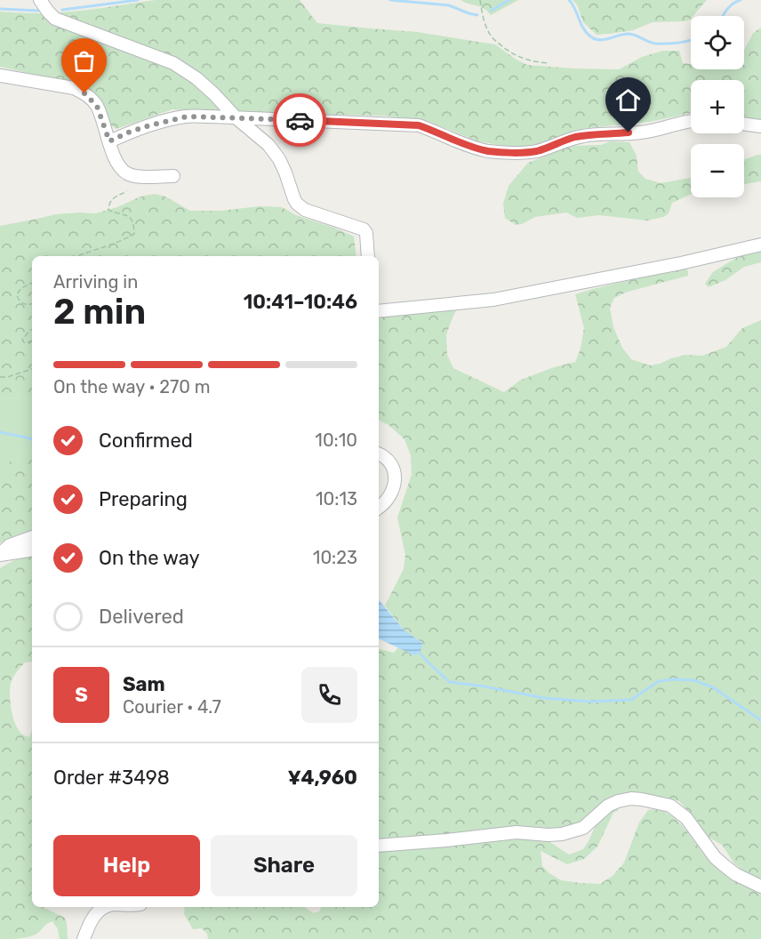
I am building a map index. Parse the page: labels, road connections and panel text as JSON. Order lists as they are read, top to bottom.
{
  "page": {
    "map_buttons": ["+", "−"],
    "heading": ["2 min", "Arriving in", "10:41–10:46"],
    "panel": [
      "Sam",
      "Courier · 4.7",
      "Order #3498",
      "¥4,960"
    ],
    "bar": "On the way · 270 m",
    "list": [
      ["Confirmed", "10:10"],
      ["Preparing", "10:13"],
      ["On the way", "10:23"],
      "Delivered"
    ],
    "round": "S",
    "buttons": ["Help", "Share"]
  }
}
